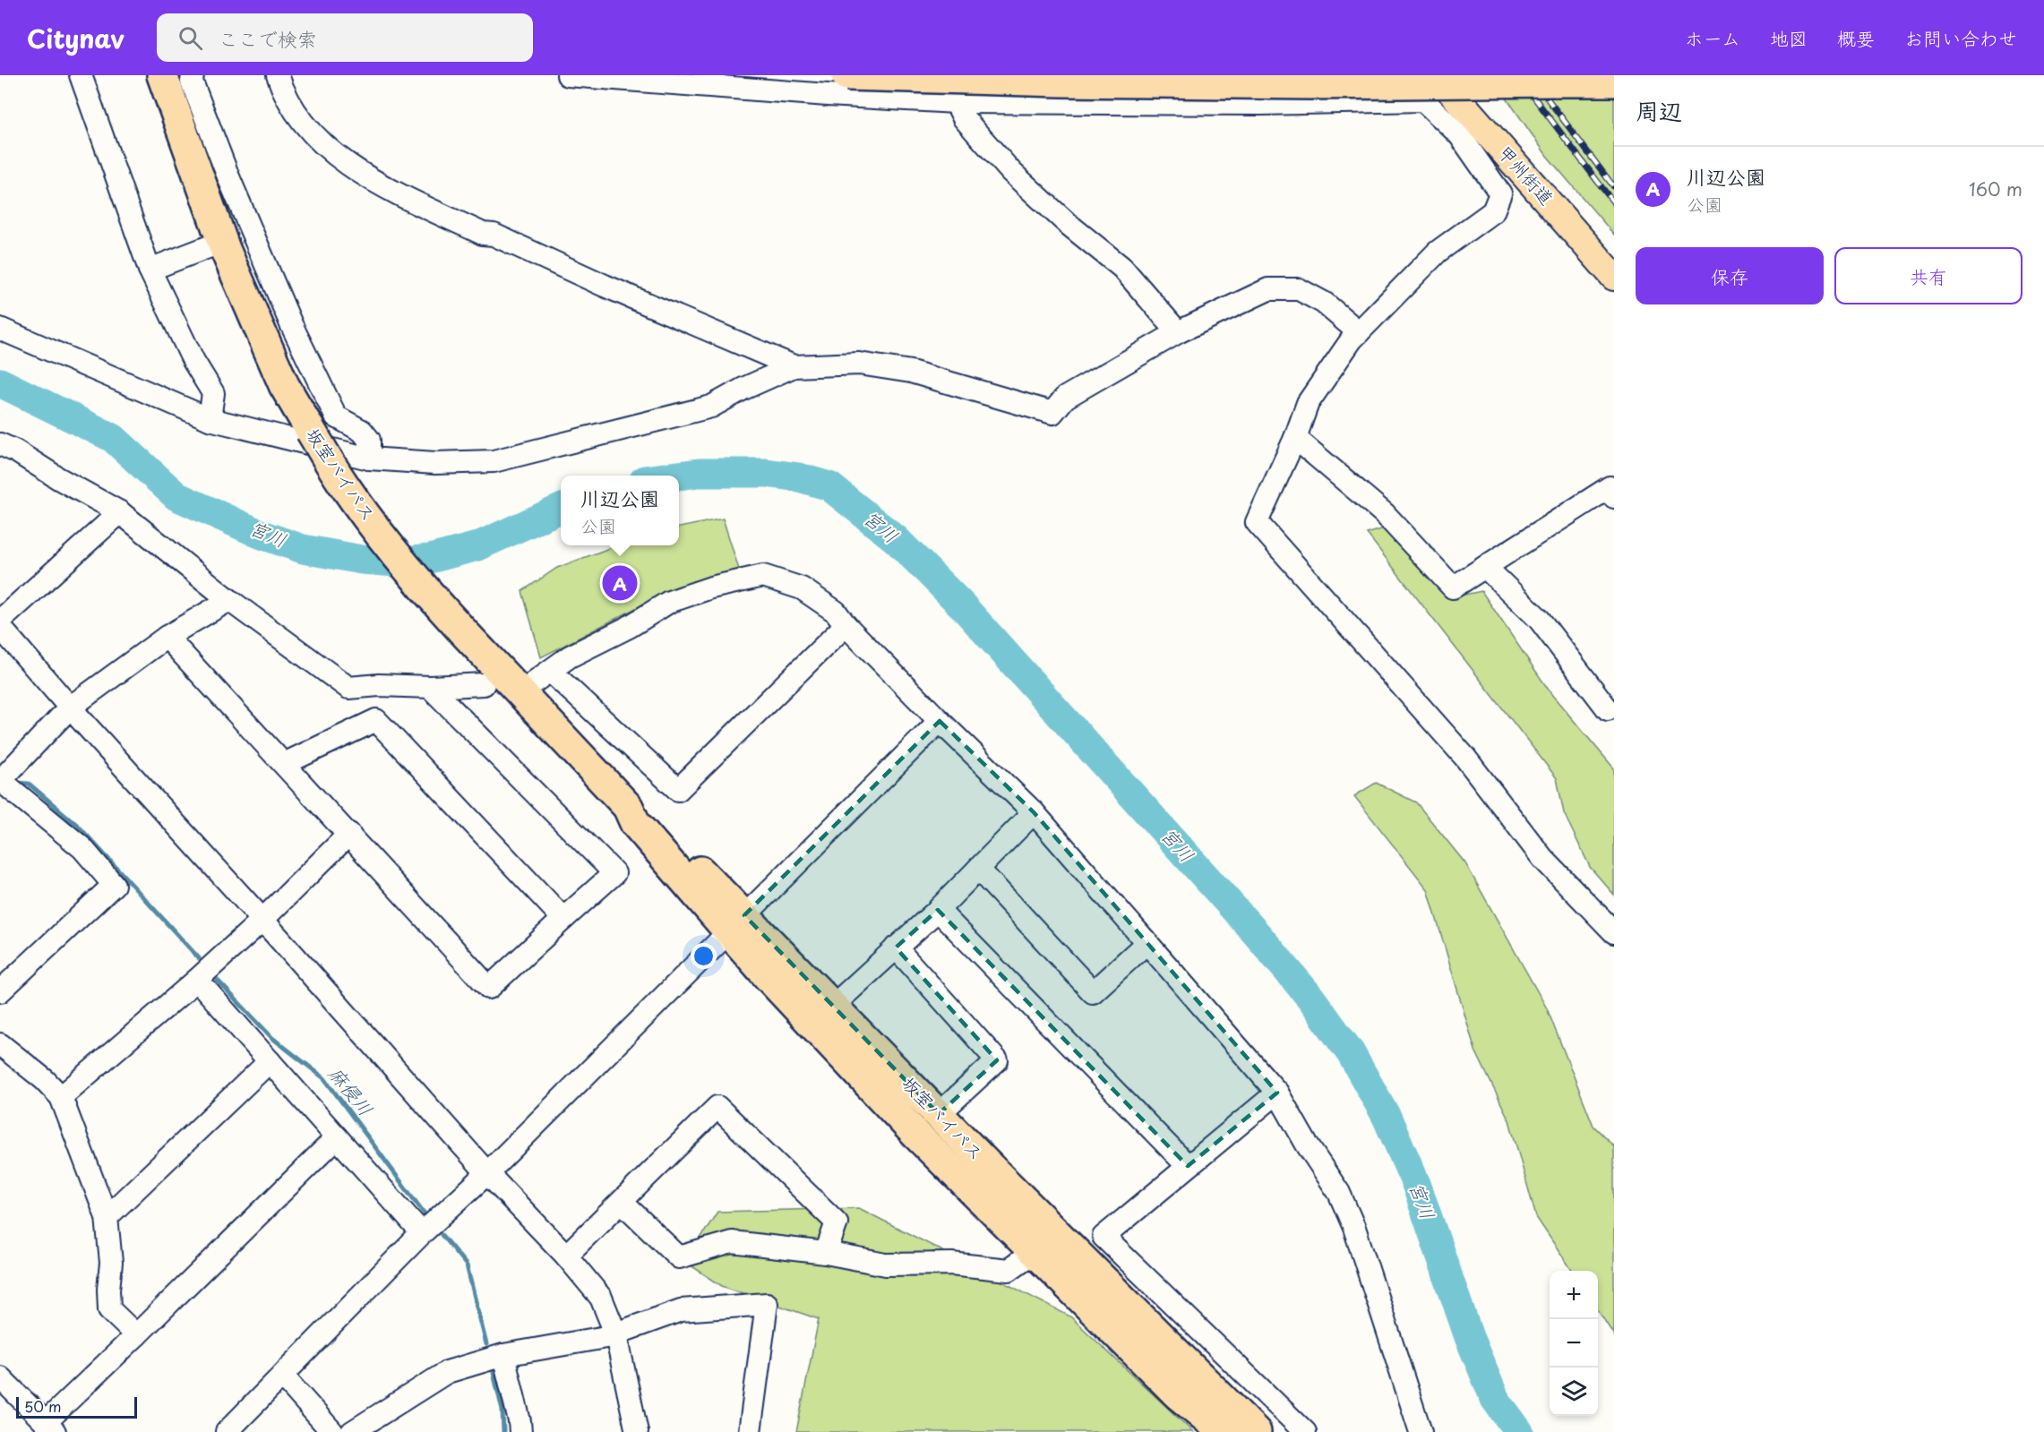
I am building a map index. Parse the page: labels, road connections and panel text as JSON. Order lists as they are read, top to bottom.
{
  "streets": {
    "highway": ["坂室バイパス"],
    "main road": ["甲州街道"]
  },
  "water": ["宮川", "麻侵川"],
  "scale_bar": "50 m",
  "page": {
    "header": "Citynav",
    "search": "ここで検索",
    "nav": [
      "ホーム",
      "地図",
      "概要",
      "お問い合わせ"
    ],
    "heading": "周辺",
    "list": [
      {
        "mark": "A",
        "name": "川辺公園",
        "note": "公園",
        "value": "160 m"
      }
    ],
    "buttons": ["保存", "共有"],
    "popup": ["川辺公園", "公園"],
    "pins": "A",
    "map_buttons": ["+", "−"],
    "scale": "50 m"
  }
}
